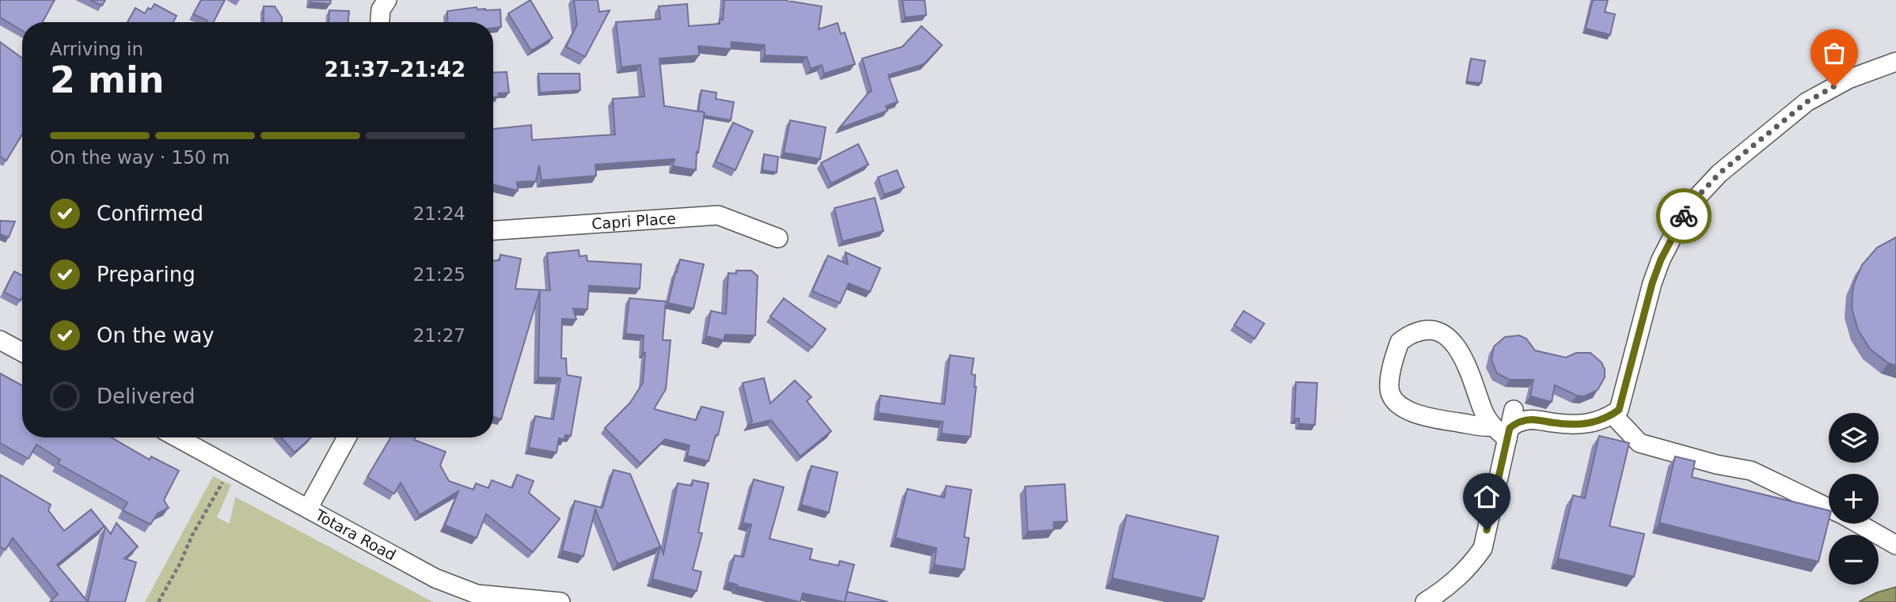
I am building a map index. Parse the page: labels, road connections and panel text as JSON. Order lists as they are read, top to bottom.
{
  "streets": {
    "street": ["Capri Place", "Totara Road"]
  },
  "page": {
    "heading": ["2 min", "Arriving in", "21:37–21:42"],
    "bar": "On the way · 150 m",
    "list": [
      ["Confirmed", "21:24"],
      ["Preparing", "21:25"],
      ["On the way", "21:27"],
      "Delivered"
    ],
    "map_buttons": ["+", "−"]
  }
}
